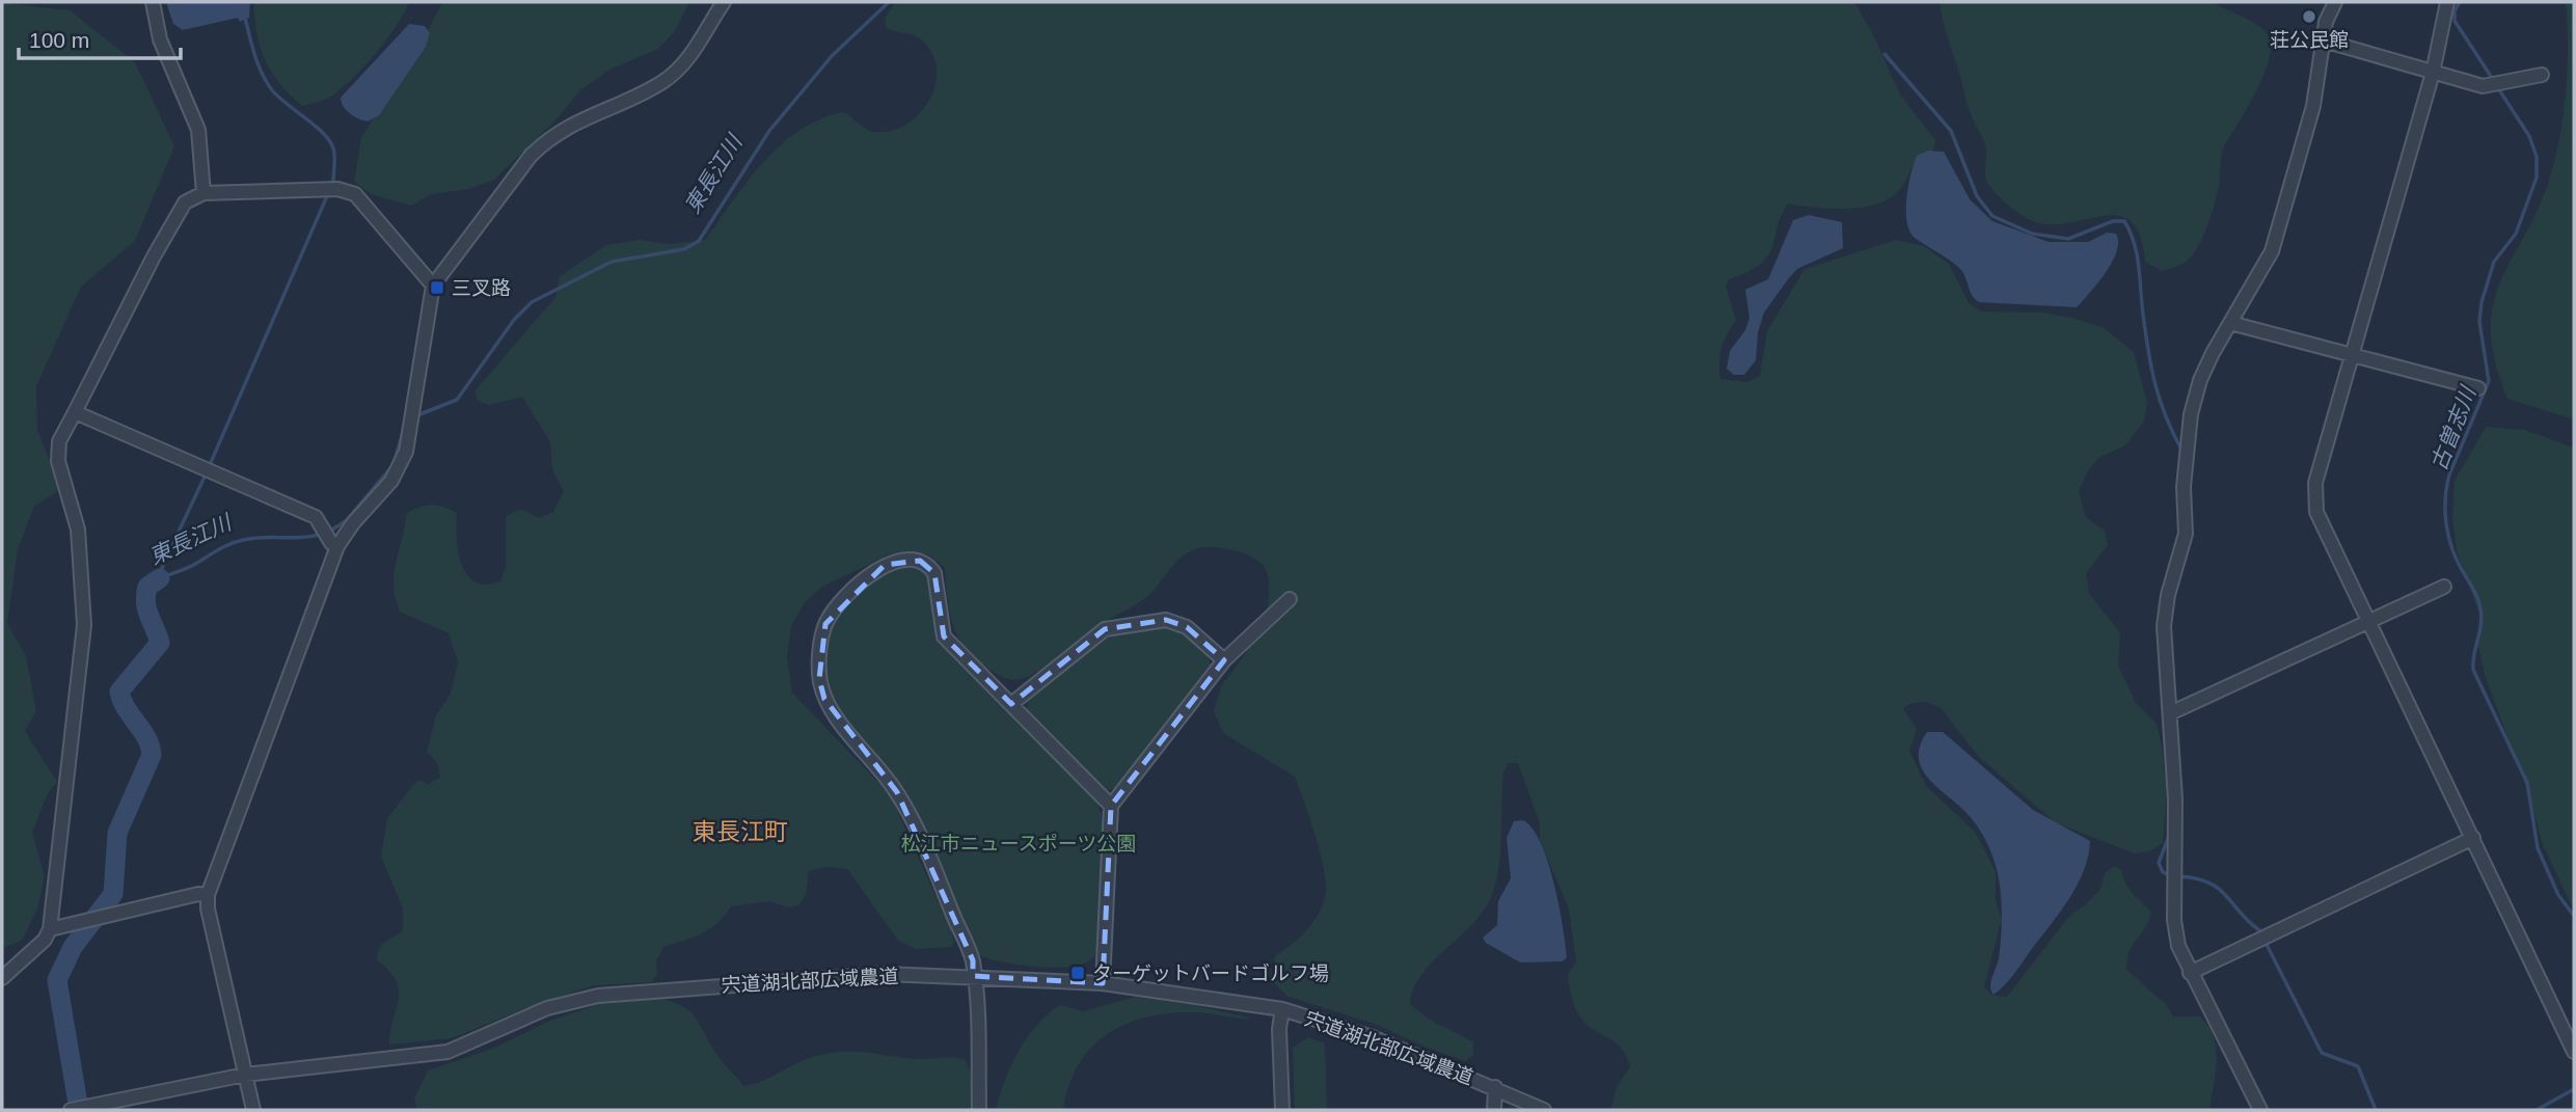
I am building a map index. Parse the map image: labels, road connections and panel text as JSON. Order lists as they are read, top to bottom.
{
  "streets": {
    "street": ["宍道湖北部広域農道"]
  },
  "districts": ["東長江町"],
  "water": ["東長江川", "古曽志川"],
  "parks": ["松江市ニュースポーツ公園"],
  "places": {
    "other": ["荘公民館"],
    "transit": ["三叉路", "ターゲットバードゴルフ場"]
  },
  "scale_bar": "100 m"
}
